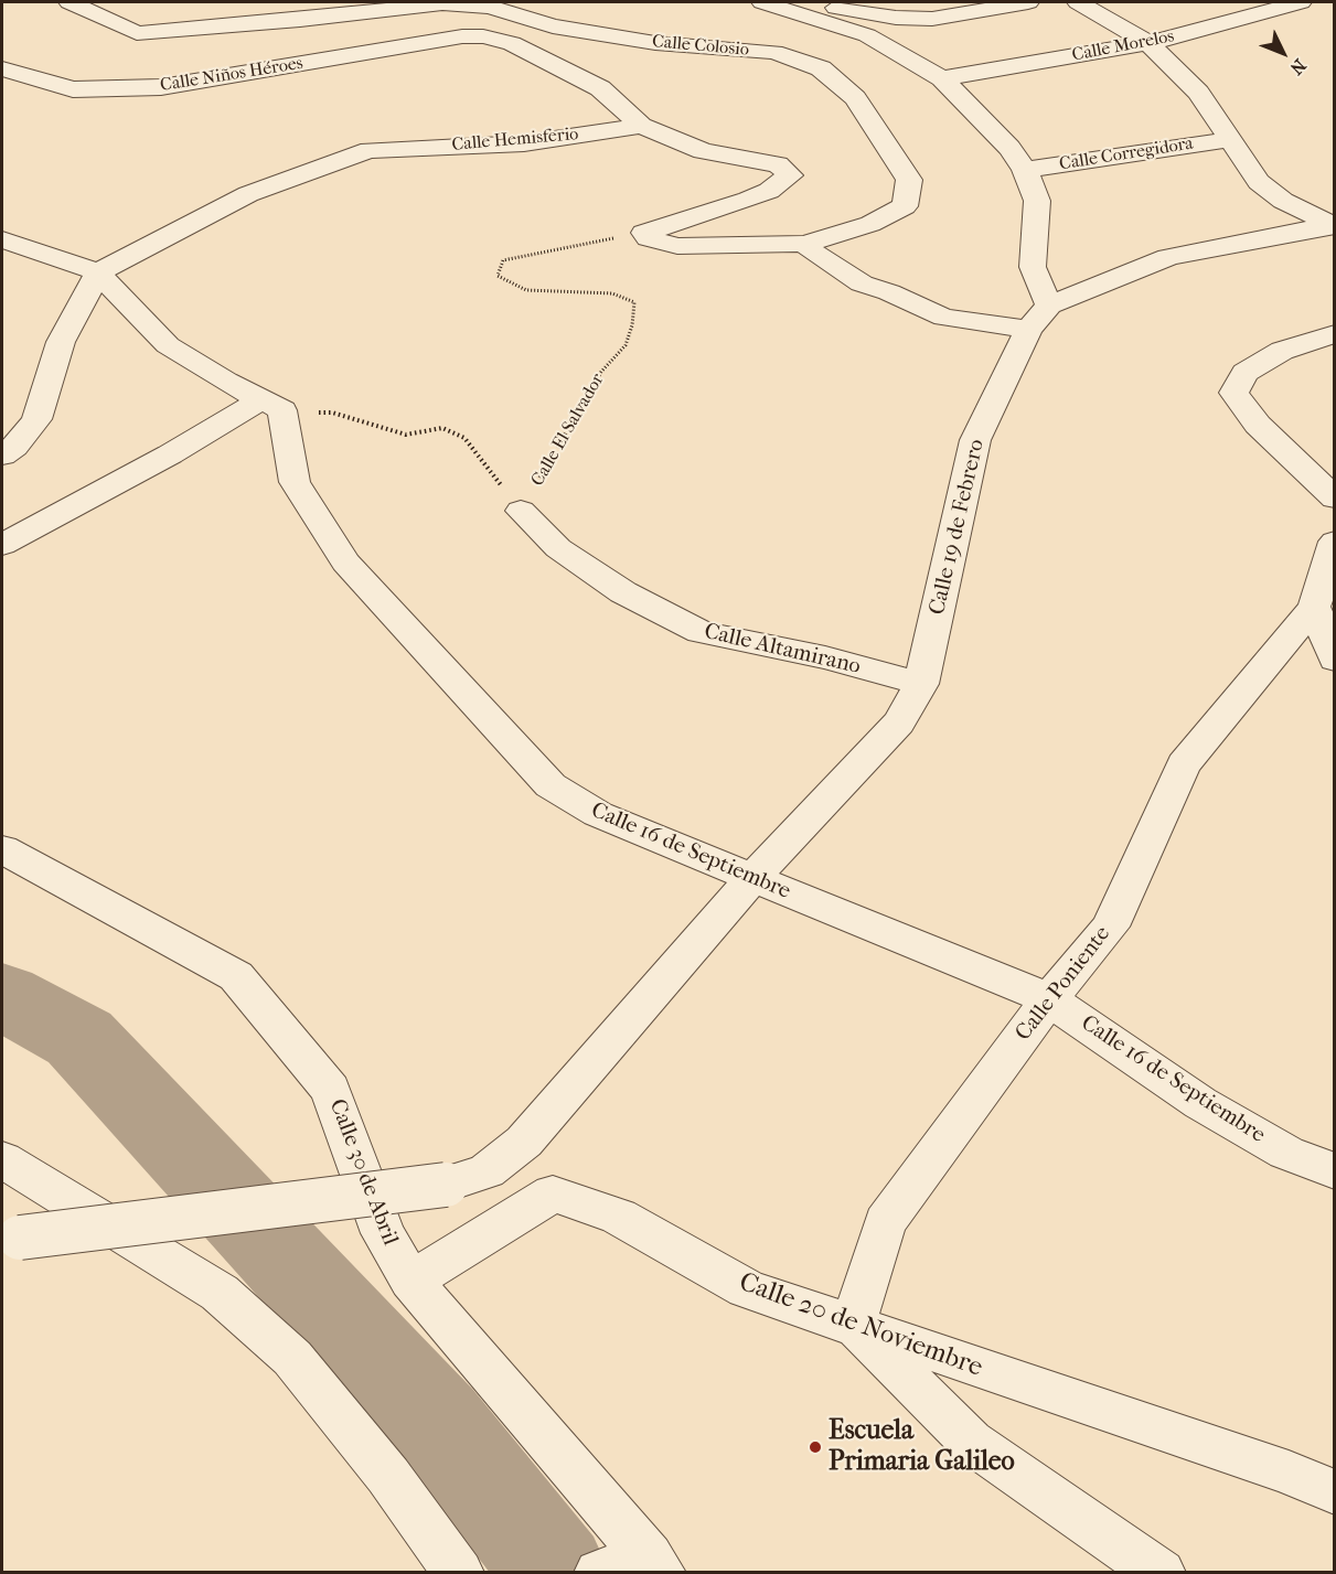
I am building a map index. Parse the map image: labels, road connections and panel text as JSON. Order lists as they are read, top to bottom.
{
  "streets": {
    "street": [
      "Calle Colosio",
      "Calle Morelos",
      "Calle Niños Héroes",
      "Calle Hemisferio",
      "Calle Corregidora",
      "Calle 19 de Febrero",
      "Calle Altamirano",
      "Calle 16 de Septiembre",
      "Calle Poniente",
      "Calle 30 de Abril",
      "Calle 20 de Noviembre"
    ],
    "path": ["Calle El Salvador"]
  },
  "crossings": [
    ["Calle Niños Héroes", "Calle Hemisferio"],
    ["Calle El Salvador", "Calle Altamirano"],
    ["Calle El Salvador", "Calle 16 de Septiembre"],
    ["Calle 19 de Febrero", "Calle Altamirano"],
    ["Calle 19 de Febrero", "Calle 16 de Septiembre"],
    ["Calle 16 de Septiembre", "Calle Poniente"],
    ["Calle Poniente", "Calle 20 de Noviembre"],
    ["Calle 30 de Abril", "Calle 20 de Noviembre"]
  ],
  "places": ["Escuela Primaria Galileo"],
  "north": "bottom right"
}
